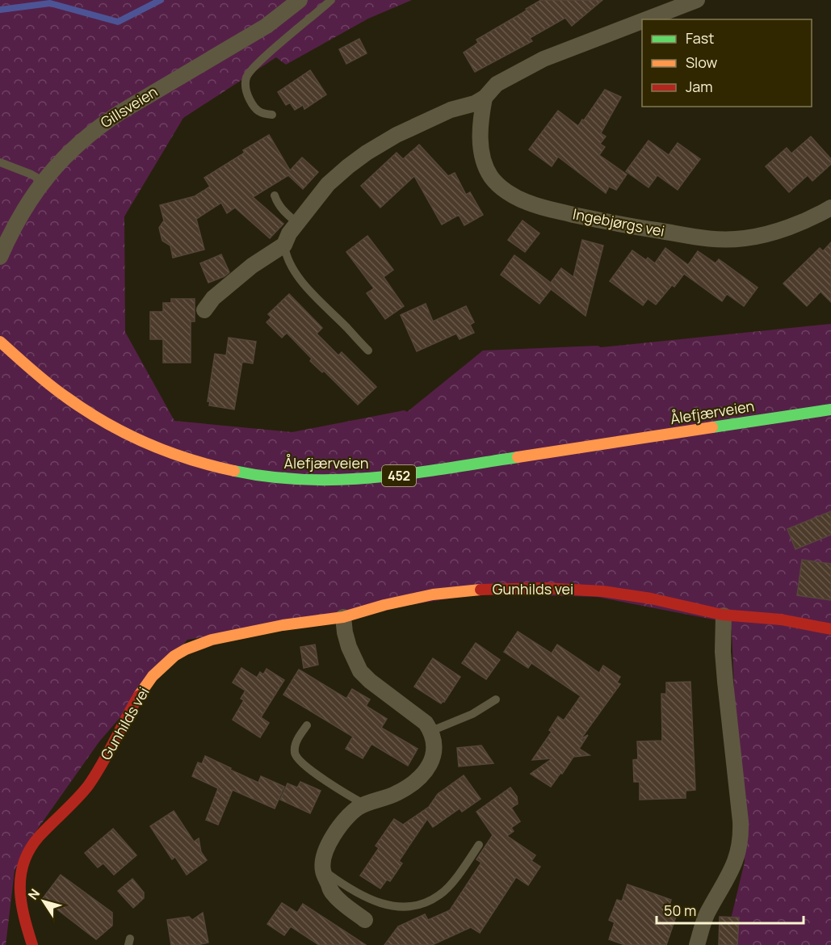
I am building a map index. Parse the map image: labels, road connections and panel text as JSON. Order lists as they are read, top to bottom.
{
  "streets": {
    "street": [
      "Gillsveien",
      "Ingebjørgs vei",
      "Ålefjærveien",
      "452",
      "Gunhilds vei"
    ]
  },
  "legend": ["Fast", "Slow", "Jam"],
  "scale_bar": "50 m",
  "north": "top left"
}
